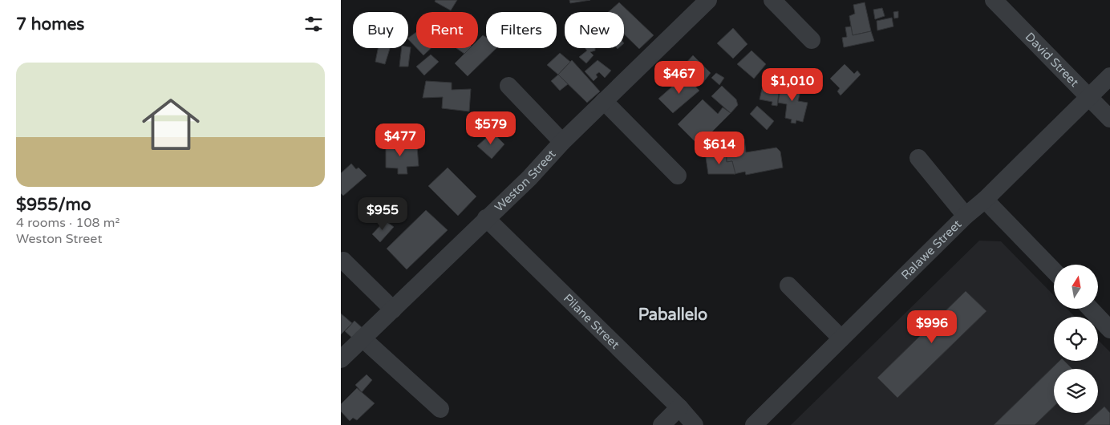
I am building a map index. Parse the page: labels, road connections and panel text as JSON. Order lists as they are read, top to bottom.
{
  "streets": {
    "street": [
      "David Street",
      "Weston Street",
      "Ralawe Street",
      "Pilane Street"
    ]
  },
  "crossings": [
    ["David Street", "Ralawe Street"],
    ["Weston Street", "Pilane Street"]
  ],
  "districts": ["Paballelo"],
  "north": "top",
  "page": {
    "heading": "7 homes",
    "chip": [
      "Buy",
      "Rent",
      "Filters",
      "New"
    ],
    "list": [
      {
        "name": "$955/mo",
        "note": "4 rooms · 108 m² · Weston Street"
      }
    ],
    "price": [
      "$467",
      "$1,010",
      "$579",
      "$477",
      "$614",
      "$955",
      "$996"
    ]
  }
}
